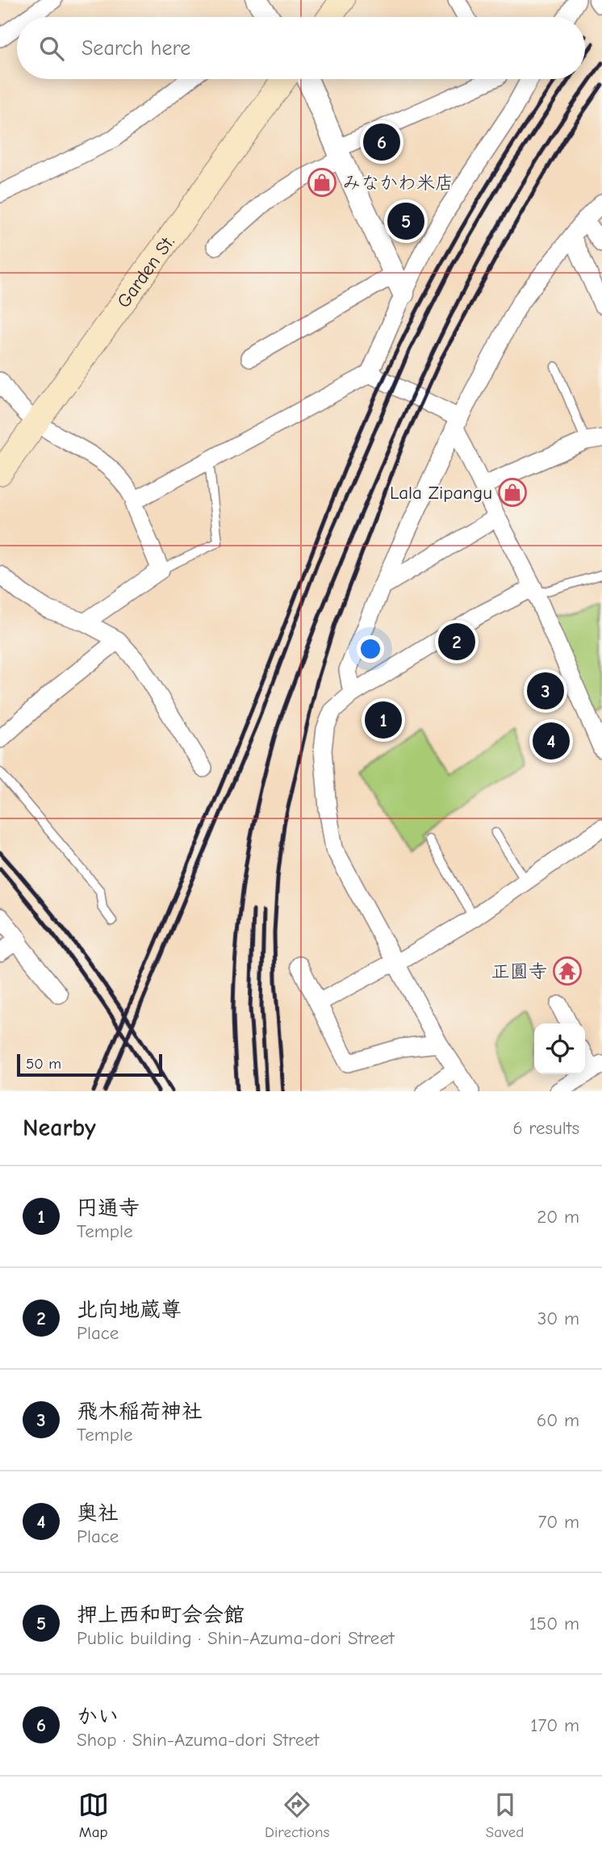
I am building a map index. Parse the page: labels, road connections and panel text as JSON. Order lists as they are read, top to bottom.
{
  "streets": {
    "main road": ["Garden St."]
  },
  "places": {
    "shop": ["みなかわ米店", "Lala Zipangu"],
    "temple": ["正圓寺"]
  },
  "scale_bar": "50 m",
  "page": {
    "search": "Search here",
    "pins": [
      "6",
      "5",
      "2",
      "3",
      "1",
      "4"
    ],
    "scale": "50 m",
    "heading": ["Nearby", "6 results"],
    "list": [
      {
        "mark": "1",
        "name": "円通寺",
        "note": "Temple",
        "value": "20 m"
      },
      {
        "mark": "2",
        "name": "北向地蔵尊",
        "note": "Place",
        "value": "30 m"
      },
      {
        "mark": "3",
        "name": "飛木稲荷神社",
        "note": "Temple",
        "value": "60 m"
      },
      {
        "mark": "4",
        "name": "奥社",
        "note": "Place",
        "value": "70 m"
      },
      {
        "mark": "5",
        "name": "押上西和町会会館",
        "note": "Public building · Shin-Azuma-dori Street",
        "value": "150 m"
      },
      {
        "mark": "6",
        "name": "かい",
        "note": "Shop · Shin-Azuma-dori Street",
        "value": "170 m"
      }
    ],
    "nav": ["Map", "Directions", "Saved"]
  }
}
